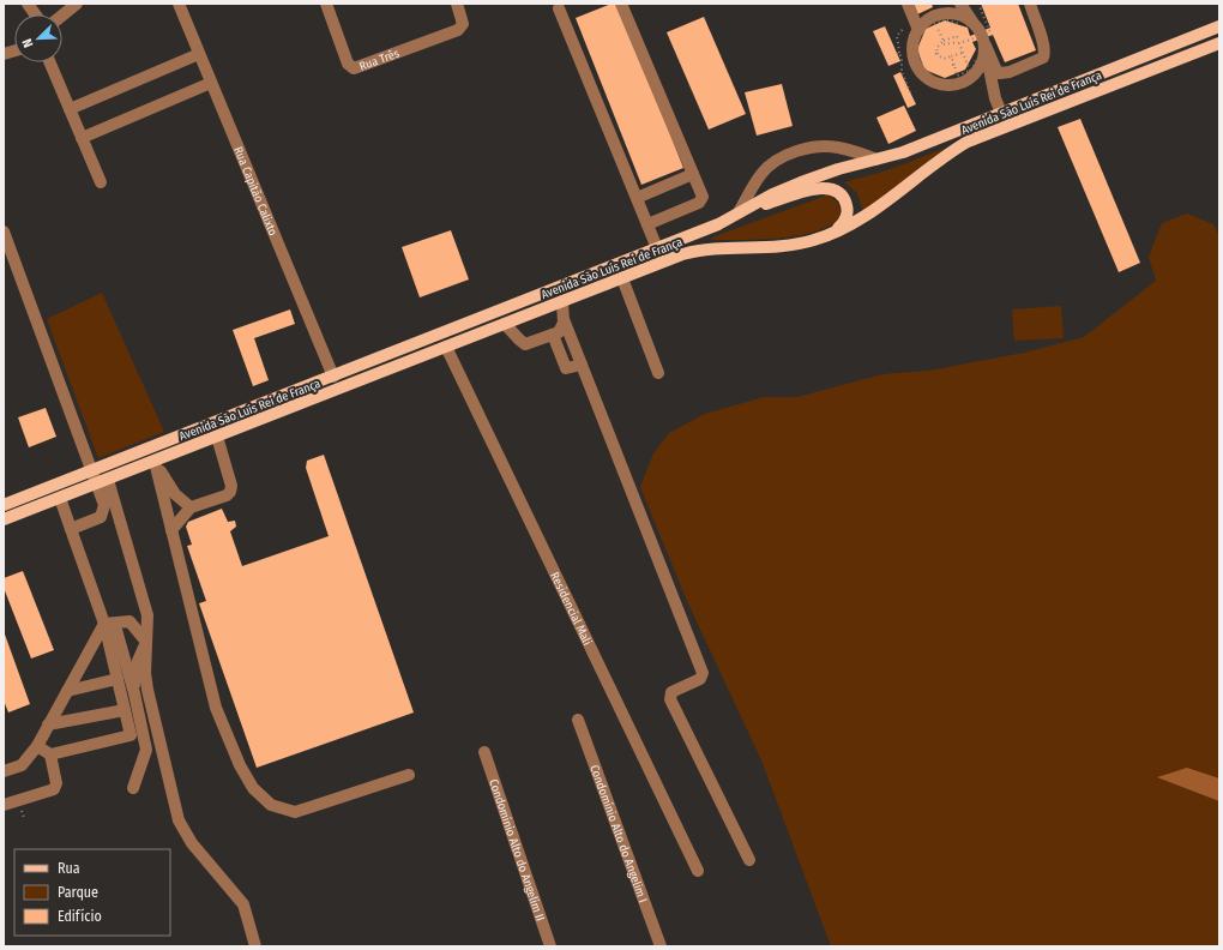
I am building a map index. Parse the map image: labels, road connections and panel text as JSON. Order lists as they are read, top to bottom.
{
  "streets": {
    "main road": ["Avenida São Luís Rei de França"],
    "street": [
      "Rua Três",
      "Rua Capitão Calixto",
      "Residencial Mali",
      "Condomínio Alto do Angelim I",
      "Condomínio Alto do Angelim II"
    ]
  },
  "crossings": [
    ["Avenida São Luís Rei de França", "Rua Capitão Calixto"],
    ["Avenida São Luís Rei de França", "Residencial Mali"]
  ],
  "legend": ["Rua", "Parque", "Edifício"],
  "north": "bottom left"
}
